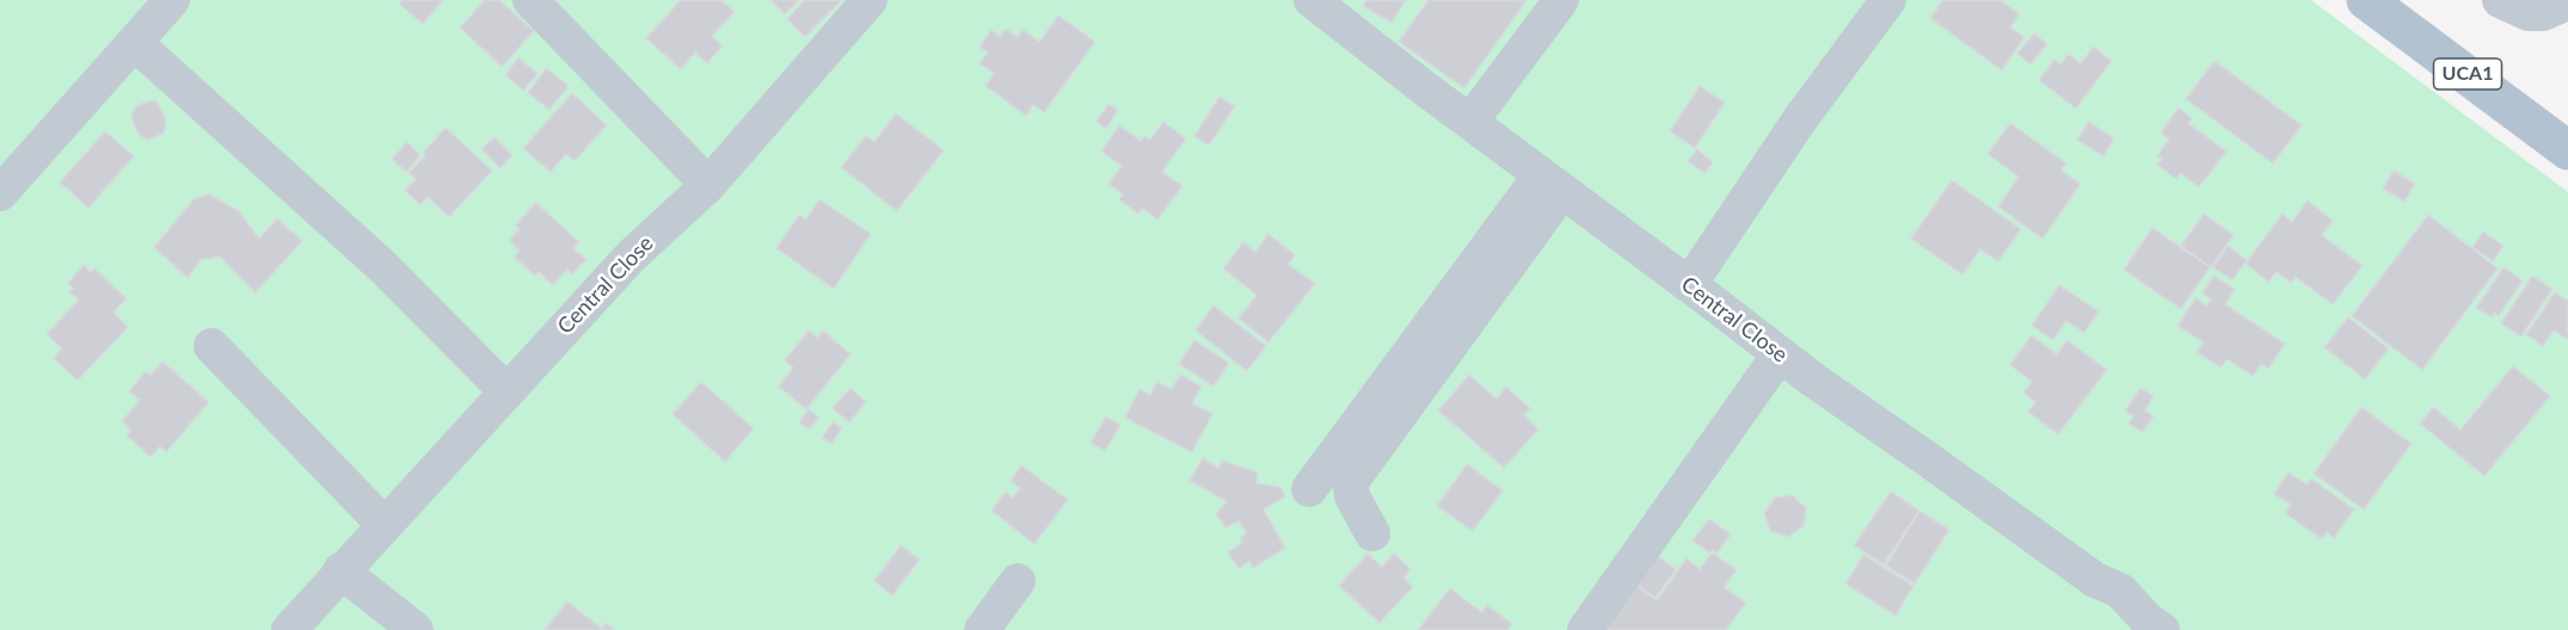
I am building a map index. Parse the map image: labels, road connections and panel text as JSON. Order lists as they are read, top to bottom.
{
  "streets": {
    "main road": ["UCA1"],
    "street": ["Central Close"]
  }
}
